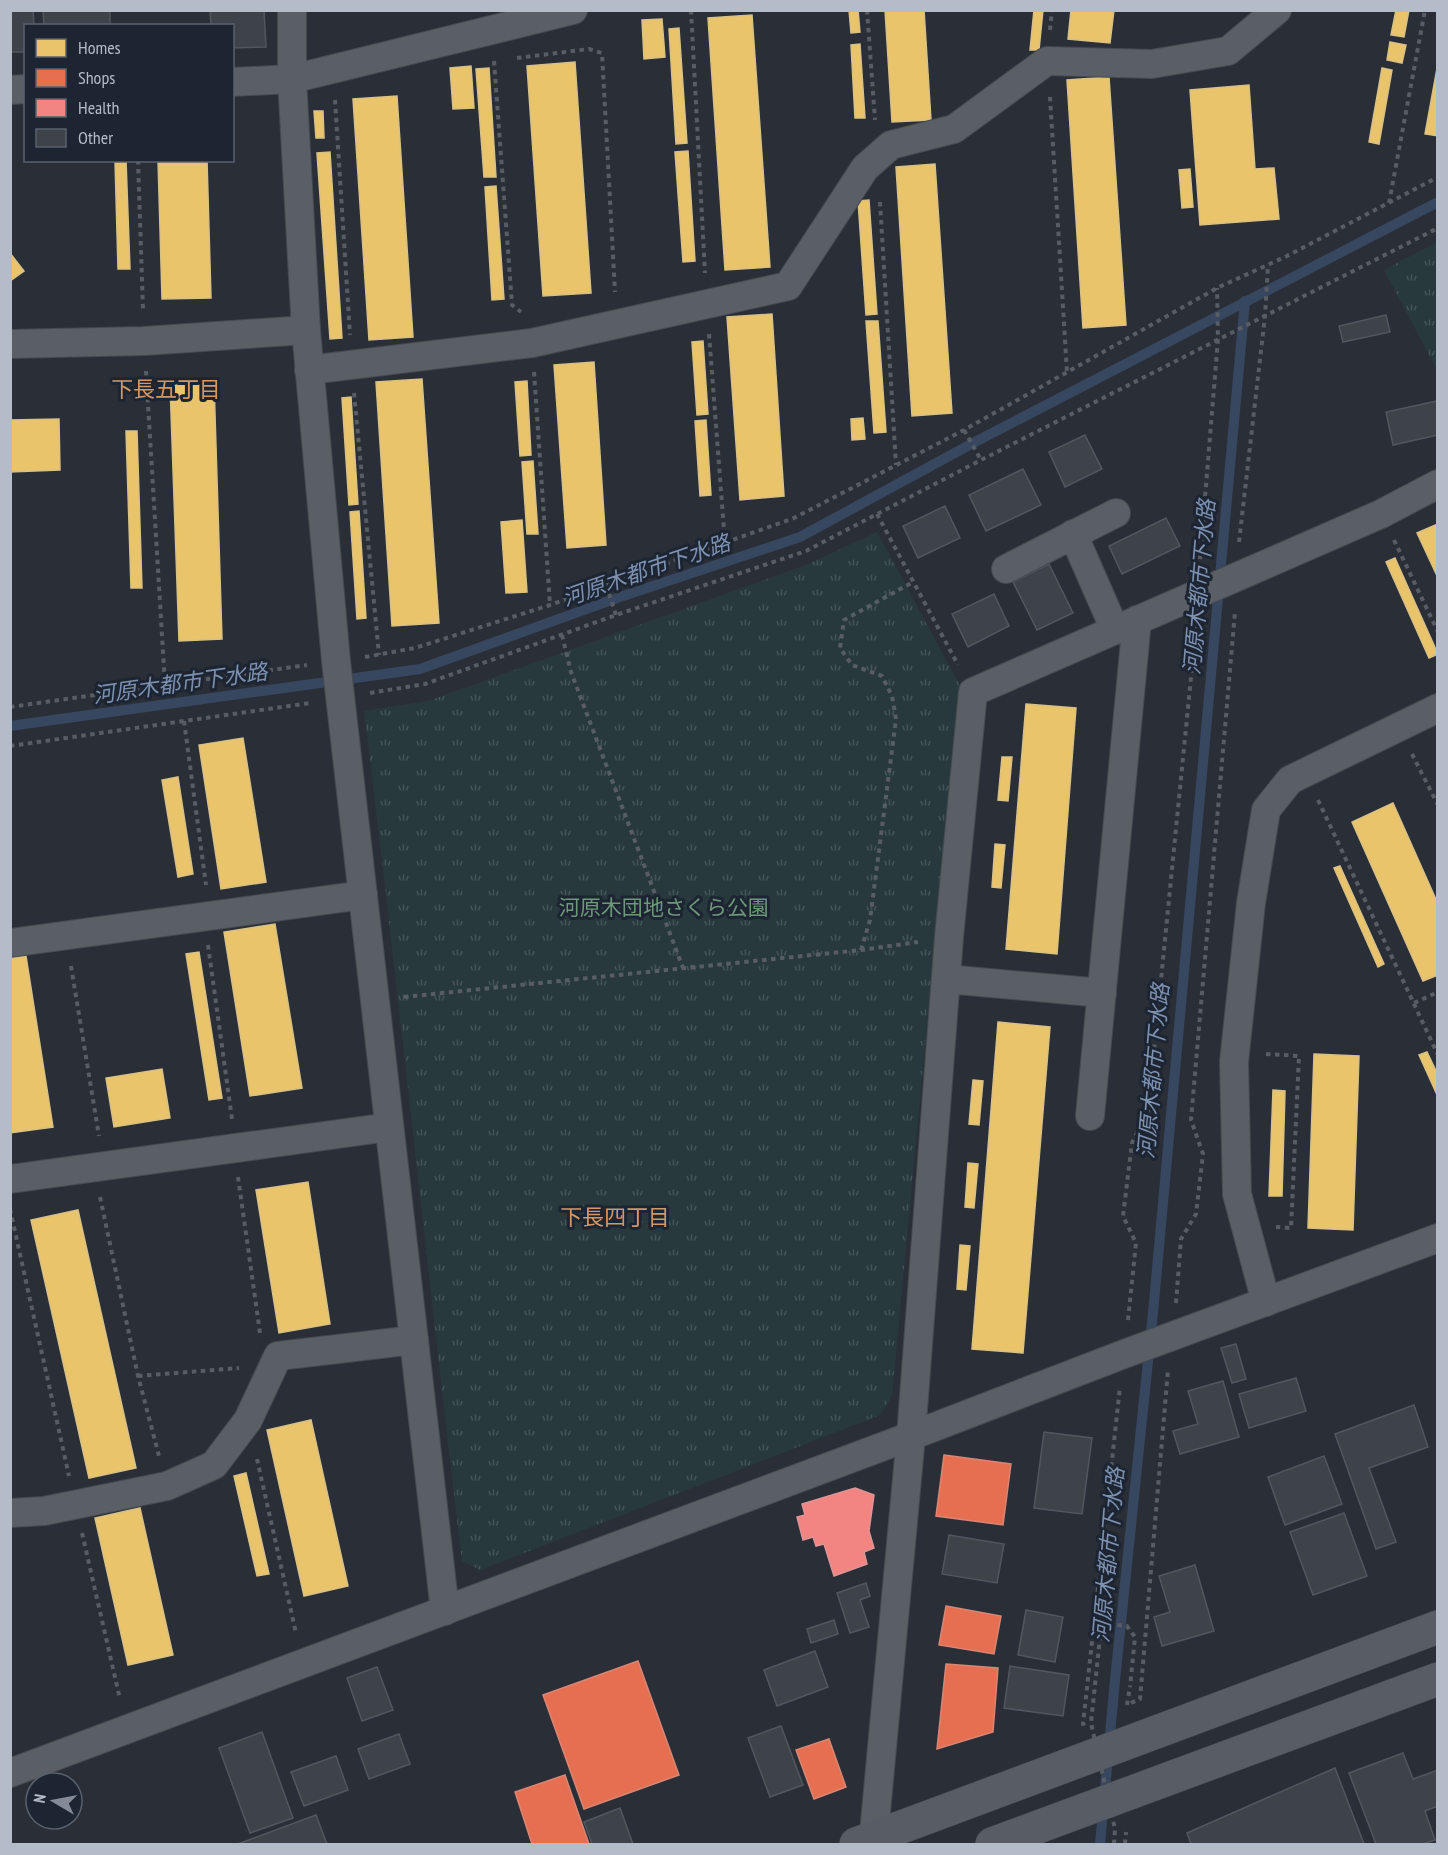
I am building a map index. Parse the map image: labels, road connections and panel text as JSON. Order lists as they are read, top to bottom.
{
  "districts": ["下長五丁目", "下長四丁目"],
  "water": ["河原木都市下水路"],
  "parks": ["河原木団地さくら公園"],
  "legend": [
    "Homes",
    "Shops",
    "Health",
    "Other"
  ],
  "north": "left"
}
